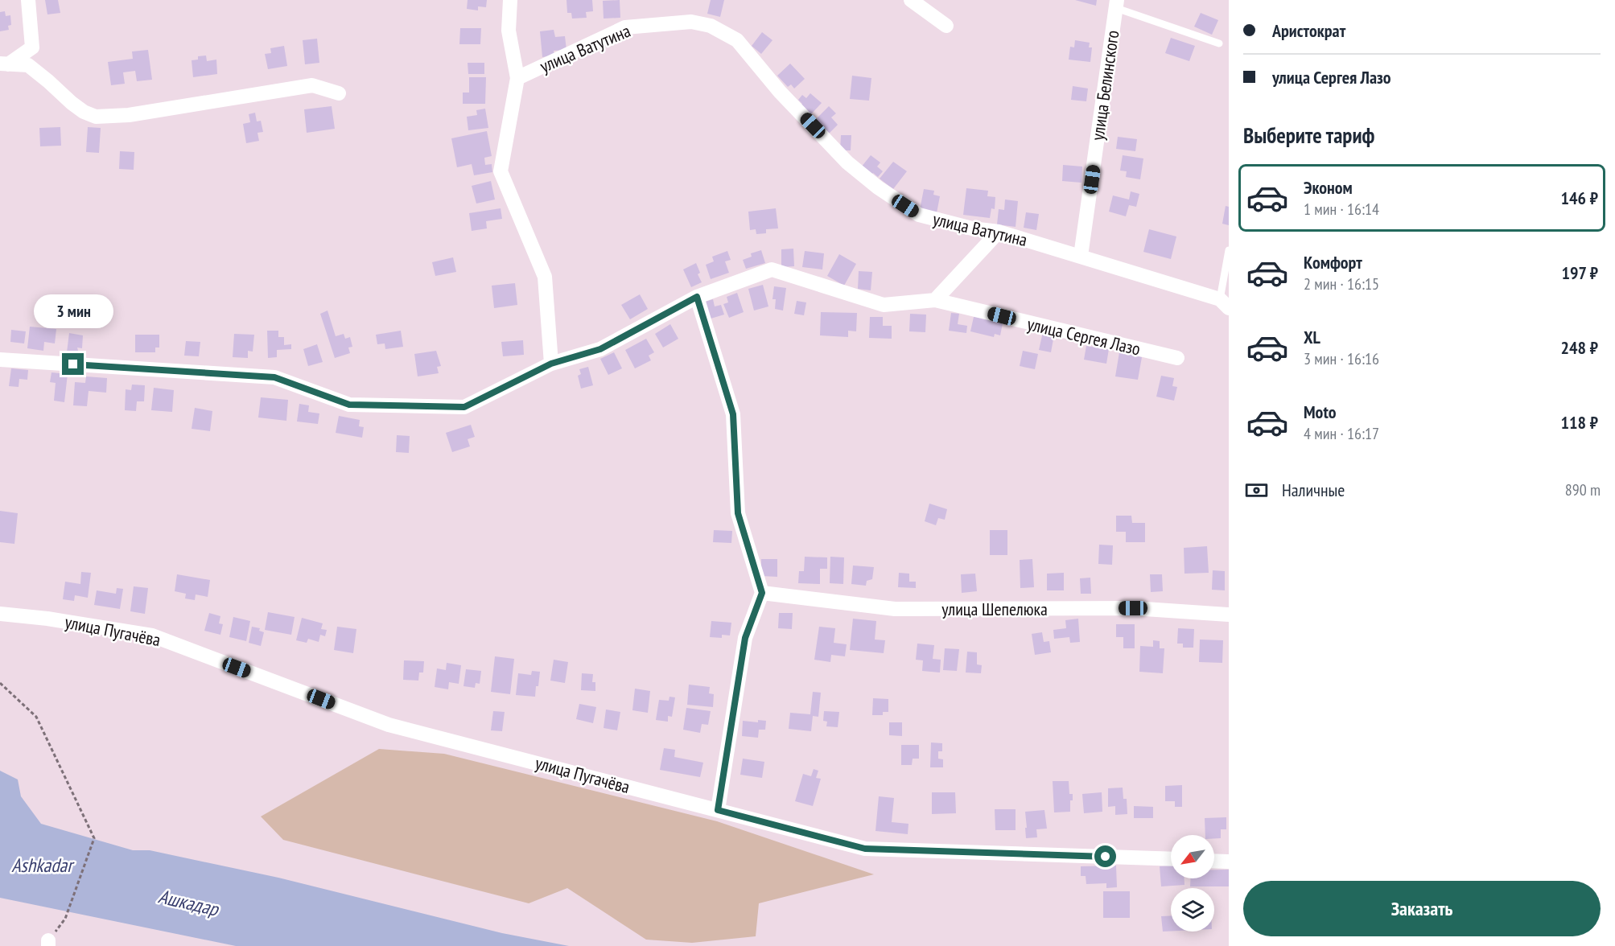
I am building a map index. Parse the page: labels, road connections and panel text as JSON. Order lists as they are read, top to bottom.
{
  "streets": {
    "street": [
      "улица Ватутина",
      "улица Белинского",
      "улица Сергея Лазо",
      "улица Шепелюка",
      "улица Пугачёва"
    ]
  },
  "crossings": [
    ["улица Ватутина", "улица Белинского"],
    ["улица Ватутина", "улица Сергея Лазо"]
  ],
  "water": ["Ashkadar", "Ашкадар"],
  "north": "bottom left",
  "page": {
    "banner": ["Аристократ", "улица Сергея Лазо"],
    "heading": "Выберите тариф",
    "list": [
      {
        "name": "Эконом",
        "note": "1 мин · 16:14",
        "value": "146 ₽"
      },
      {
        "name": "Комфорт",
        "note": "2 мин · 16:15",
        "value": "197 ₽"
      },
      {
        "name": "XL",
        "note": "3 мин · 16:16",
        "value": "248 ₽"
      },
      {
        "name": "Moto",
        "note": "4 мин · 16:17",
        "value": "118 ₽"
      }
    ],
    "bubble": "3 мин",
    "pay": ["Наличные", "890 m"],
    "buttons": "Заказать"
  }
}
